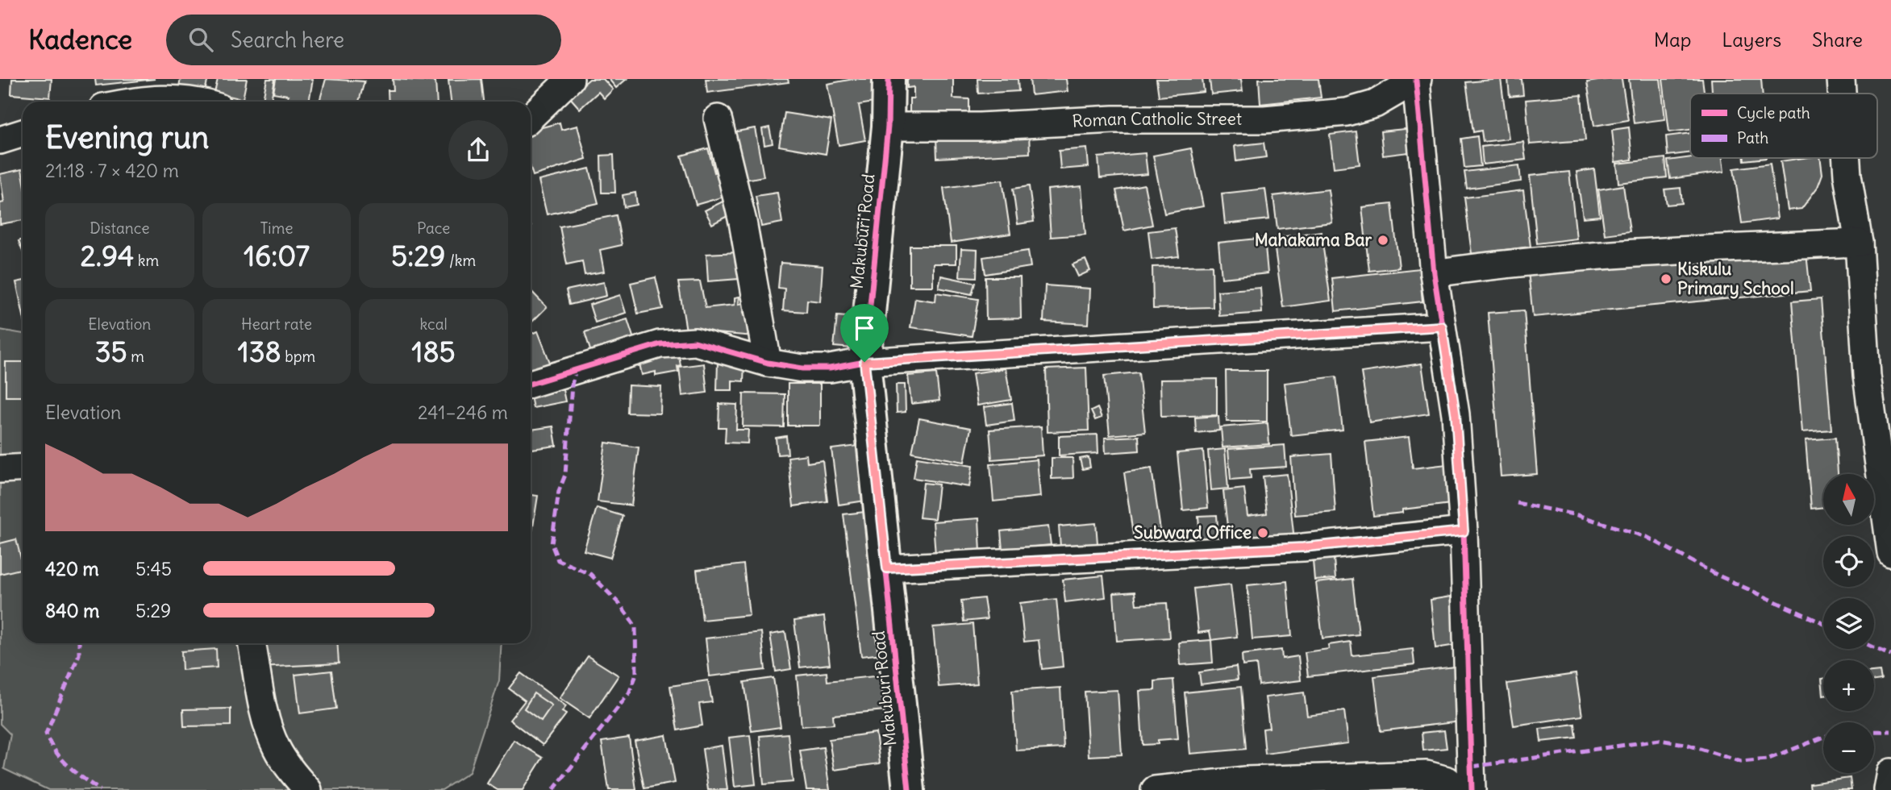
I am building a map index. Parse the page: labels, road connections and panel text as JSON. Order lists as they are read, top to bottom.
{
  "streets": {
    "street": ["Roman Catholic Street", "Makuburi Road"]
  },
  "crossings": [
    ["Roman Catholic Street", "Makuburi Road"]
  ],
  "places": ["Mahakama Bar", "Kiskulu Primary School", "Subward Office"],
  "legend": ["Cycle path", "Path"],
  "north": "top",
  "page": {
    "header": "Kadence",
    "search": "Search here",
    "nav": ["Map", "Layers", "Share"],
    "heading": ["Evening run", "21:18 · 7 × 420 m"],
    "stats": [
      ["Distance", "2.94 km"],
      ["Time", "16:07"],
      ["Pace", "5:29 /km"],
      ["Elevation", "35 m"],
      ["Heart rate", "138 bpm"],
      ["kcal", "185"]
    ],
    "chart": ["Elevation", "241–246 m"],
    "map_buttons": ["+", "−"],
    "list": [
      {
        "name": "420 m",
        "note": "5:45"
      },
      {
        "name": "840 m",
        "note": "5:29"
      }
    ]
  }
}
